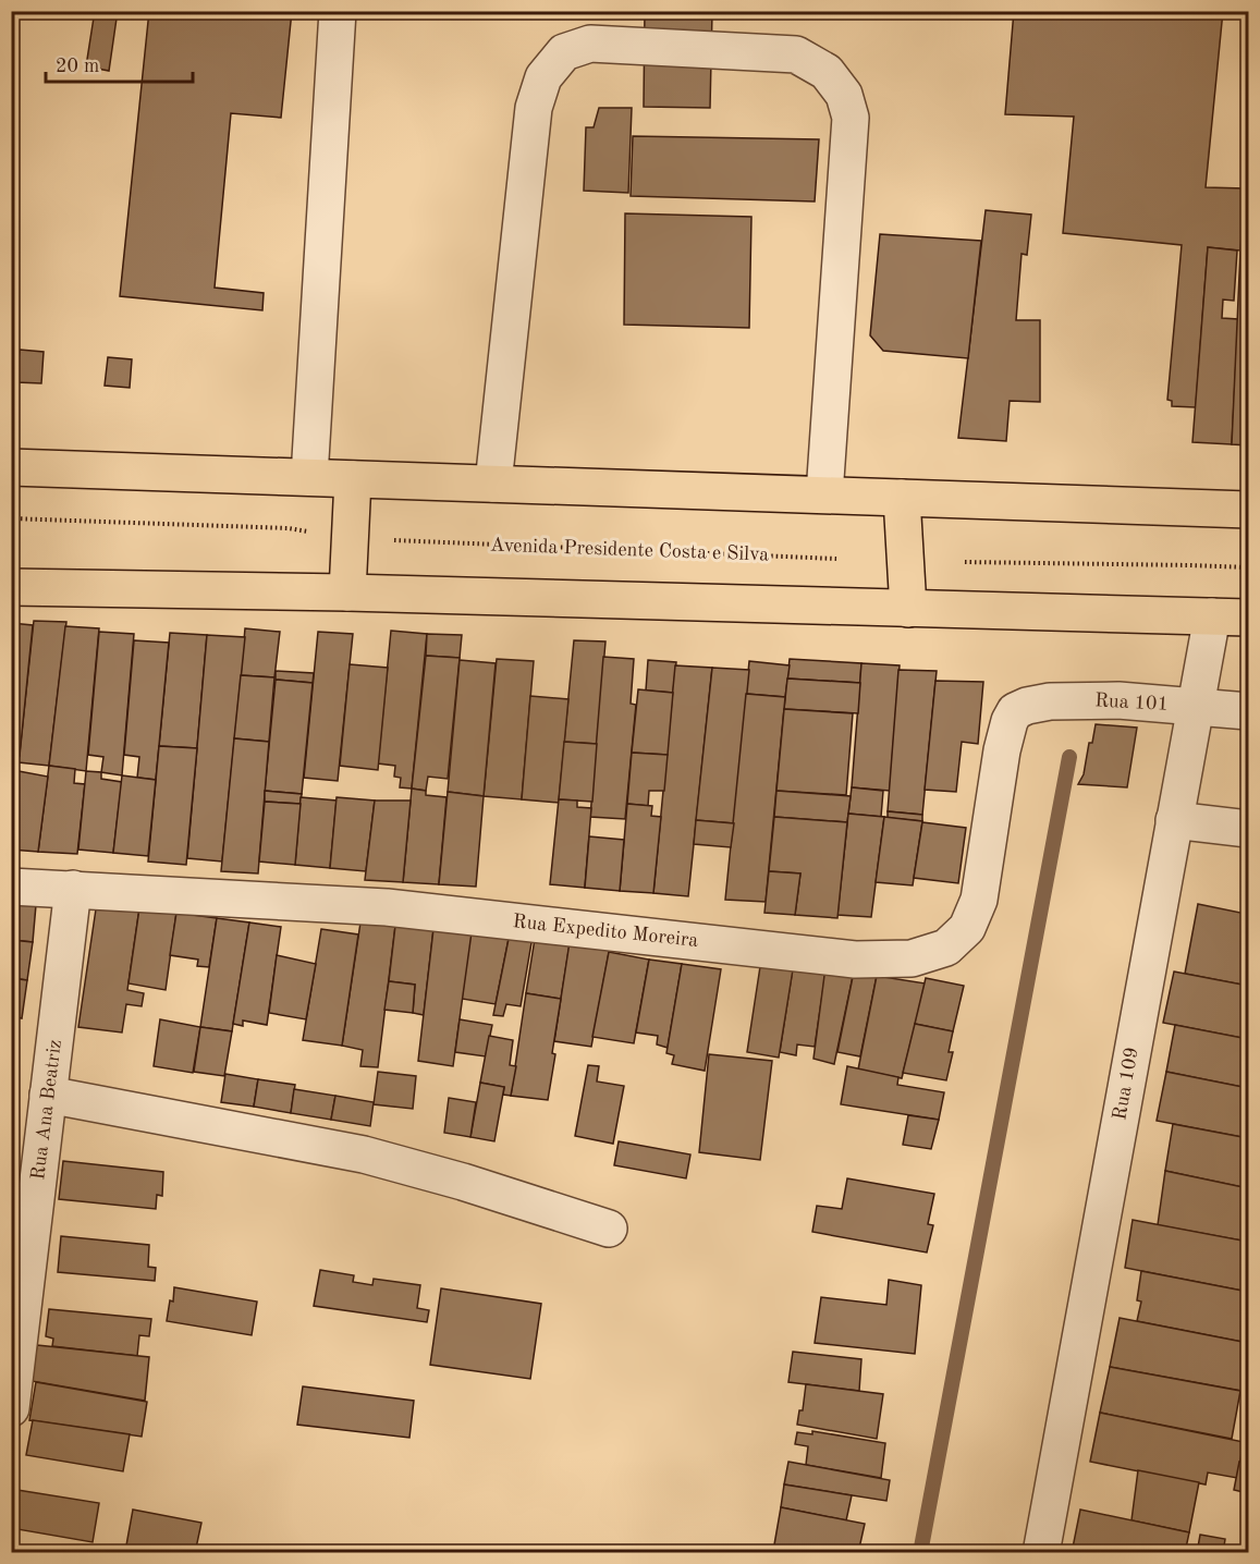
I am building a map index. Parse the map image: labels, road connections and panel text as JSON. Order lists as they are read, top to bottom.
{
  "streets": {
    "street": [
      "Rua 101",
      "Rua Expedito Moreira",
      "Rua 109",
      "Rua Ana Beatriz"
    ],
    "path": ["Avenida Presidente Costa e Silva"]
  },
  "crossings": [
    ["Rua 101", "Rua Expedito Moreira"],
    ["Rua 101", "Rua 109"],
    ["Rua Expedito Moreira", "Rua Ana Beatriz"]
  ],
  "scale_bar": "20 m"
}
